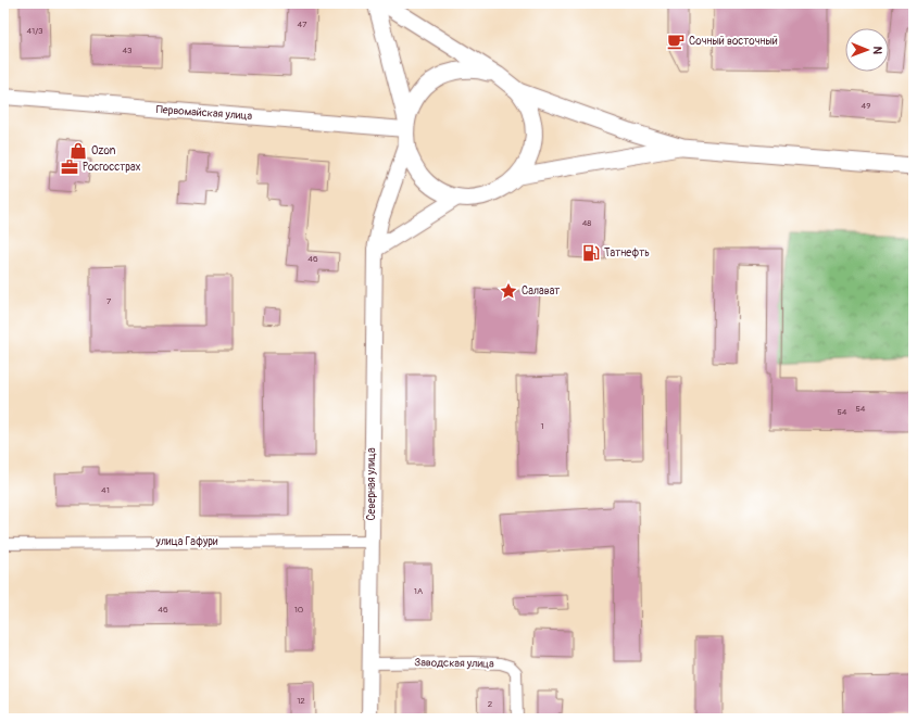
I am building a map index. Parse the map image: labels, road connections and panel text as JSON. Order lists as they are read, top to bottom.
{
  "streets": {
    "street": [
      "Первомайская улица",
      "Северная улица",
      "улица Гафури",
      "Заводская улица"
    ]
  },
  "crossings": [
    ["Первомайская улица", "Северная улица"],
    ["Северная улица", "улица Гафури"],
    ["Северная улица", "Заводская улица"]
  ],
  "places": {
    "cafe": ["Сочный восточный"],
    "shop": ["Ozon"],
    "office": ["Росгосстрах"],
    "fuel station": ["Татнефть"],
    "place": ["Салават"]
  },
  "house_numbers": [
    "47",
    "41/3",
    "43",
    "49",
    "48",
    "46",
    "7",
    "54",
    "54",
    "1",
    "41",
    "1А",
    "46",
    "10",
    "12",
    "2"
  ],
  "north": "right"
}
